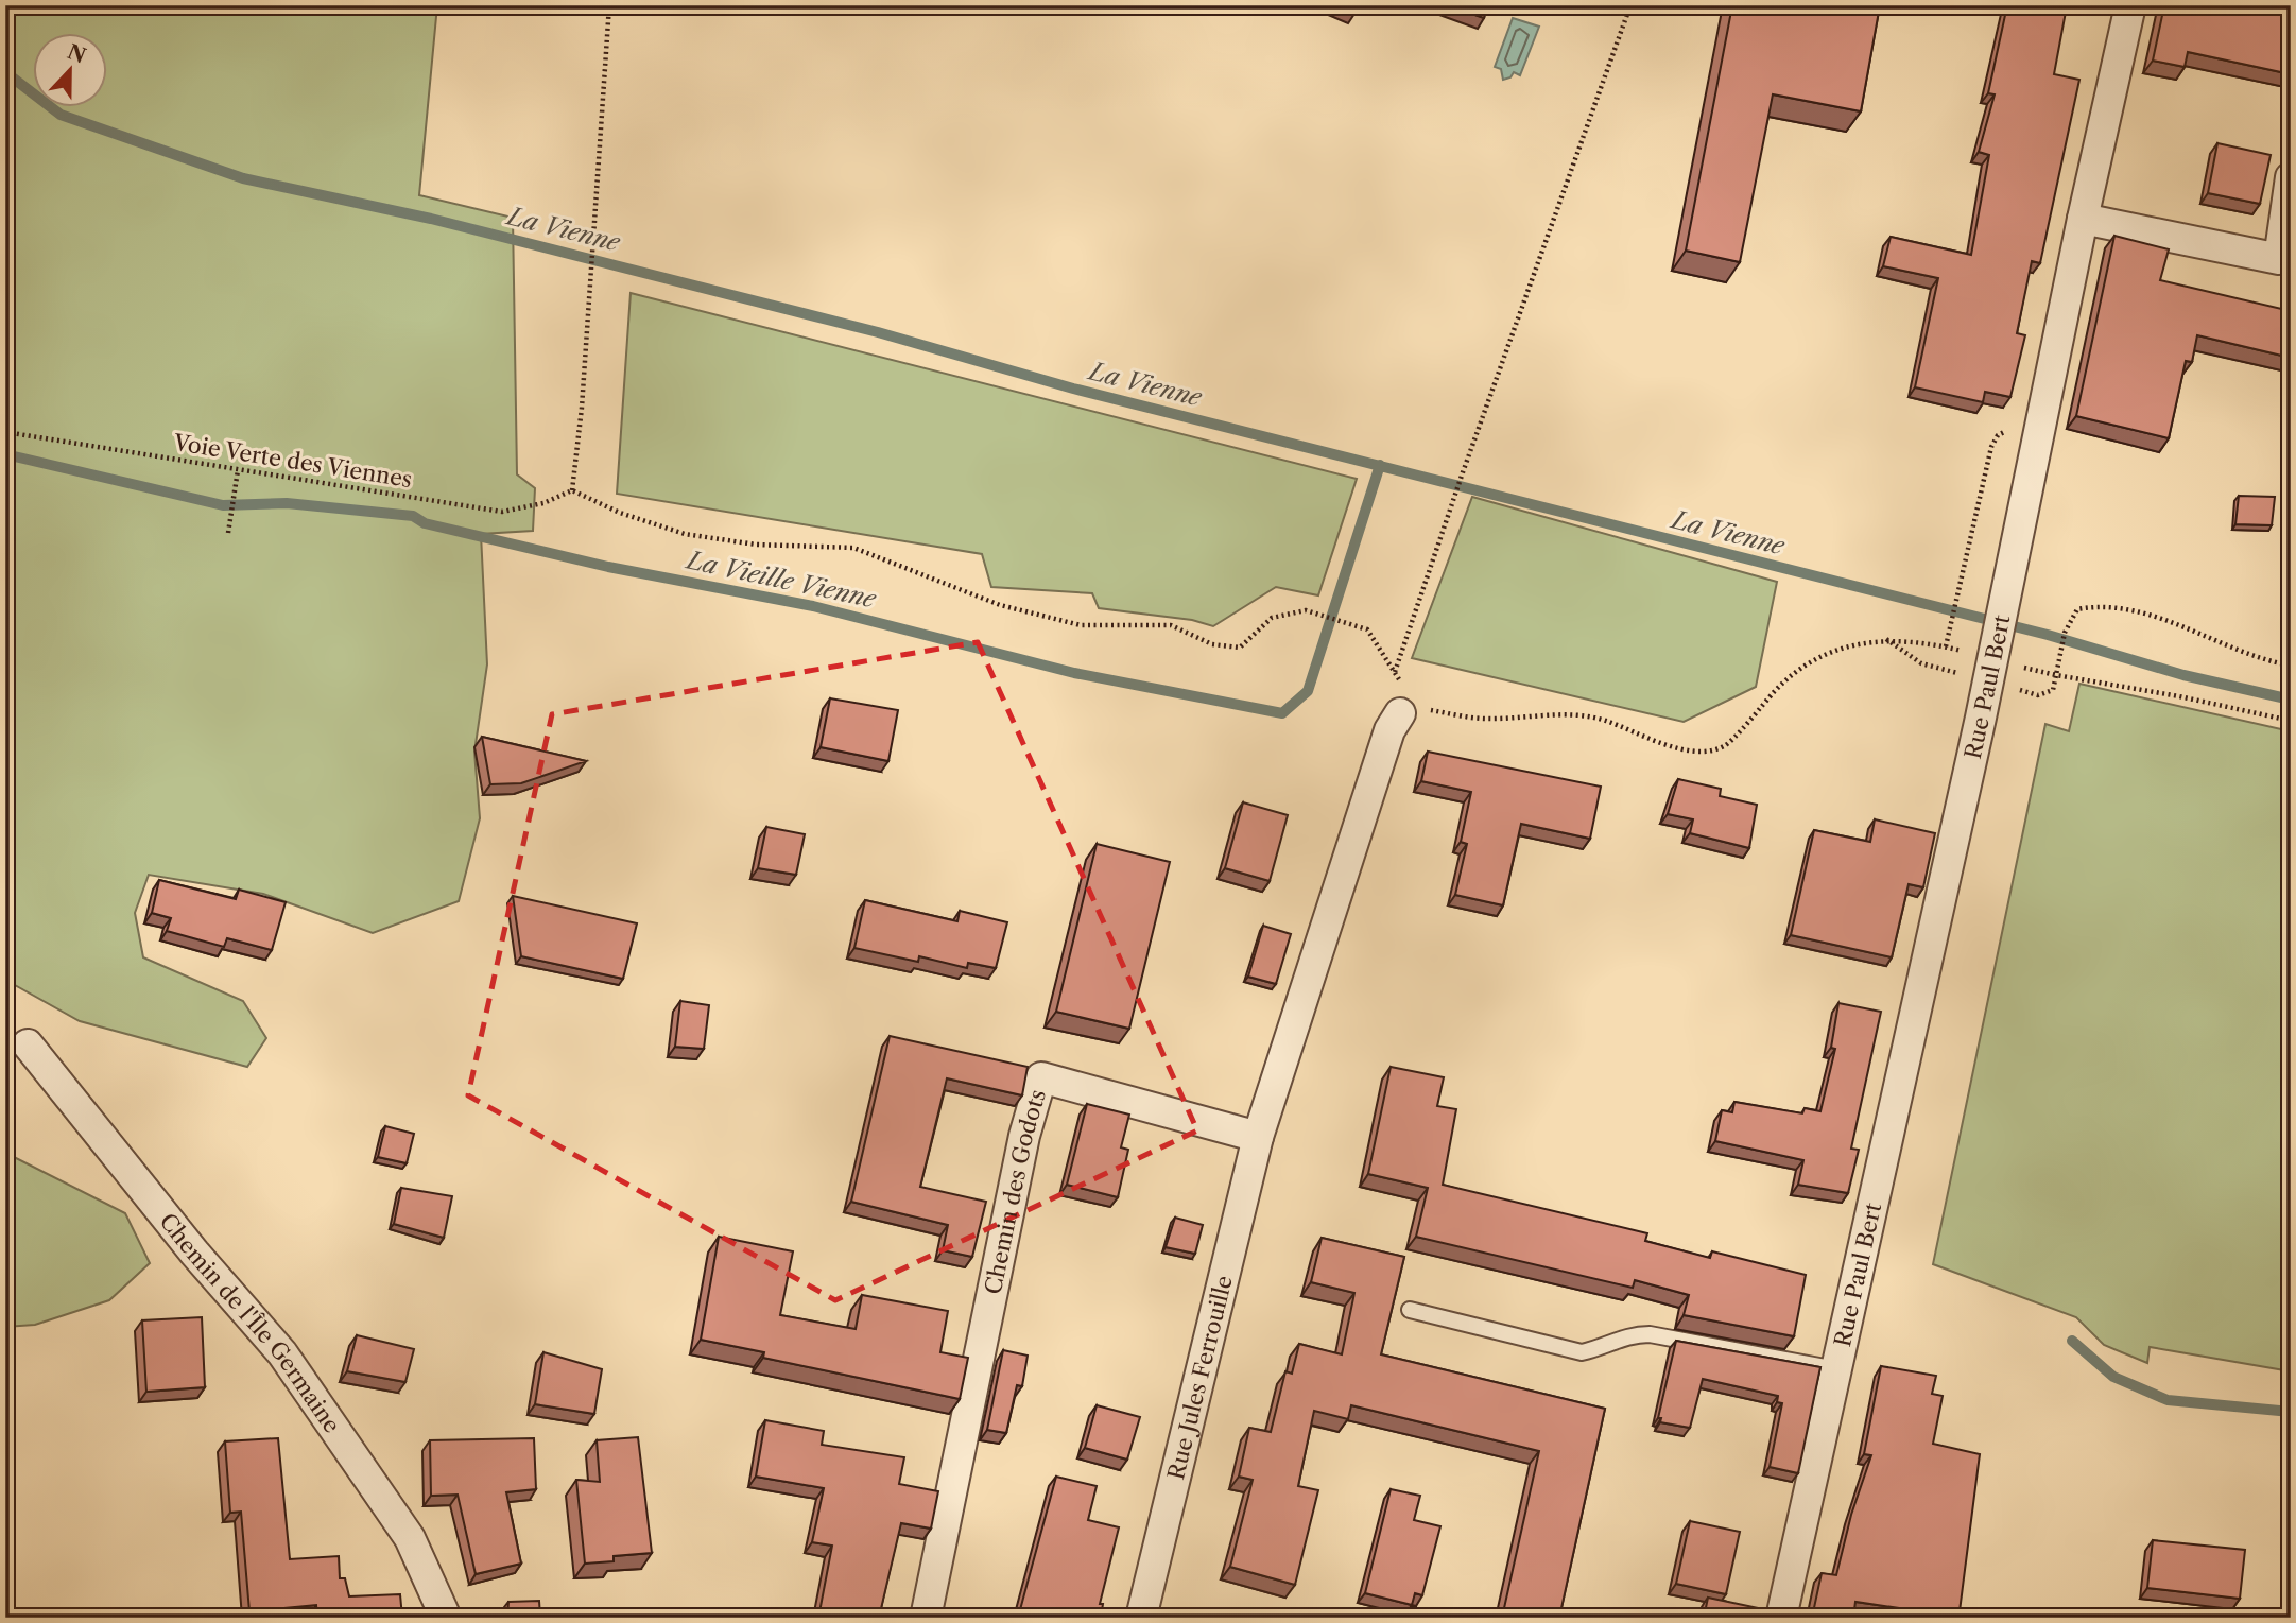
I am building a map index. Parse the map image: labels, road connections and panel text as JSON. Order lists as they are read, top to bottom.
{
  "streets": {
    "street": [
      "Rue Paul Bert",
      "Chemin des Godots",
      "Chemin de l'Île Germaine",
      "Rue Jules Ferrouille"
    ],
    "path": ["Voie Verte des Viennes"]
  },
  "crossings": [
    ["Chemin des Godots", "Rue Jules Ferrouille"]
  ],
  "water": ["La Vienne", "La Vieille Vienne"],
  "north": "top"
}
